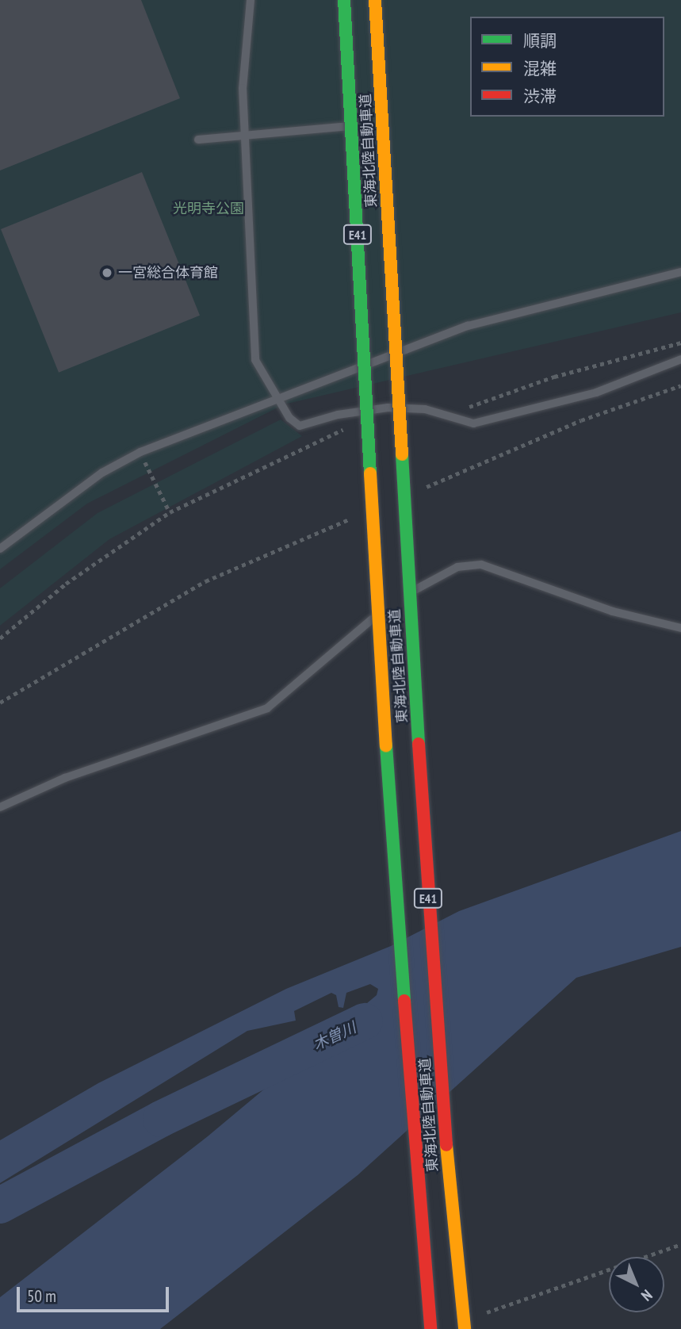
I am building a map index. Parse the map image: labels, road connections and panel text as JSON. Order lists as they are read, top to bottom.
{
  "streets": {
    "highway": ["東海北陸自動車道", "E41"]
  },
  "water": ["木曽川"],
  "parks": ["光明寺公園"],
  "places": ["一宮総合体育館"],
  "legend": ["順調", "混雑", "渋滞"],
  "scale_bar": "50 m",
  "north": "bottom right"
}
